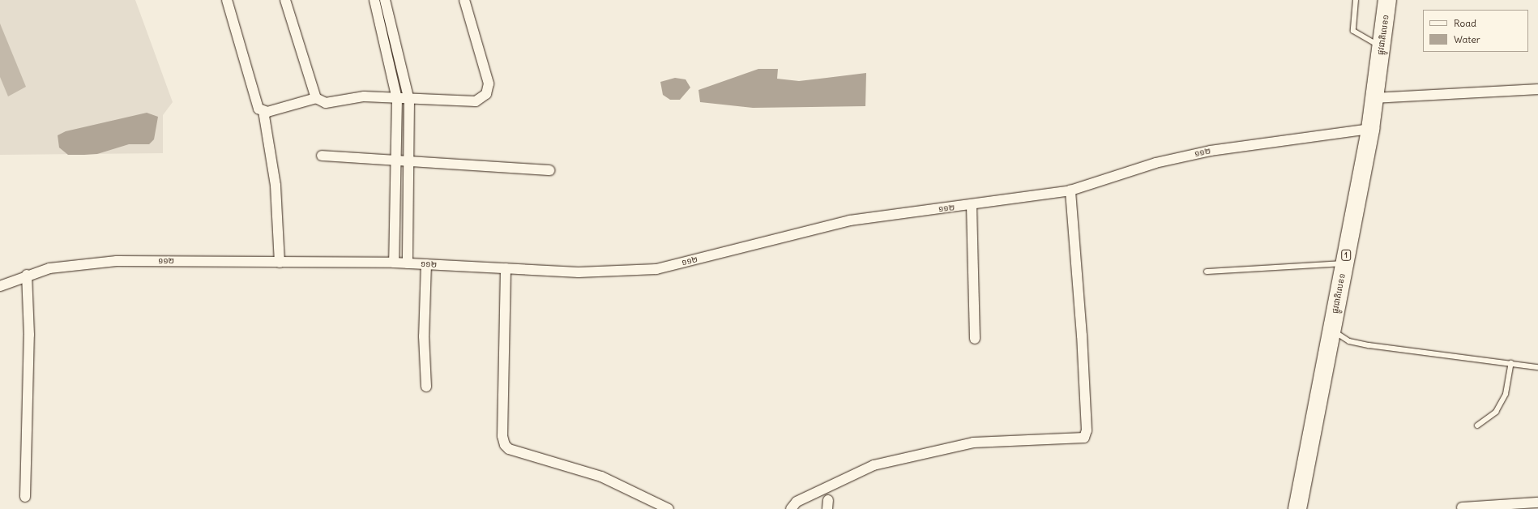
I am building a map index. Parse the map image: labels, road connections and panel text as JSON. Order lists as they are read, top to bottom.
{
  "streets": {
    "highway": ["ផ្លូវជាតិលេខ១", "1"],
    "street": ["១១២"]
  },
  "crossings": [
    ["ផ្លូវជាតិលេខ១", "១១២"]
  ],
  "legend": ["Road", "Water"]
}
